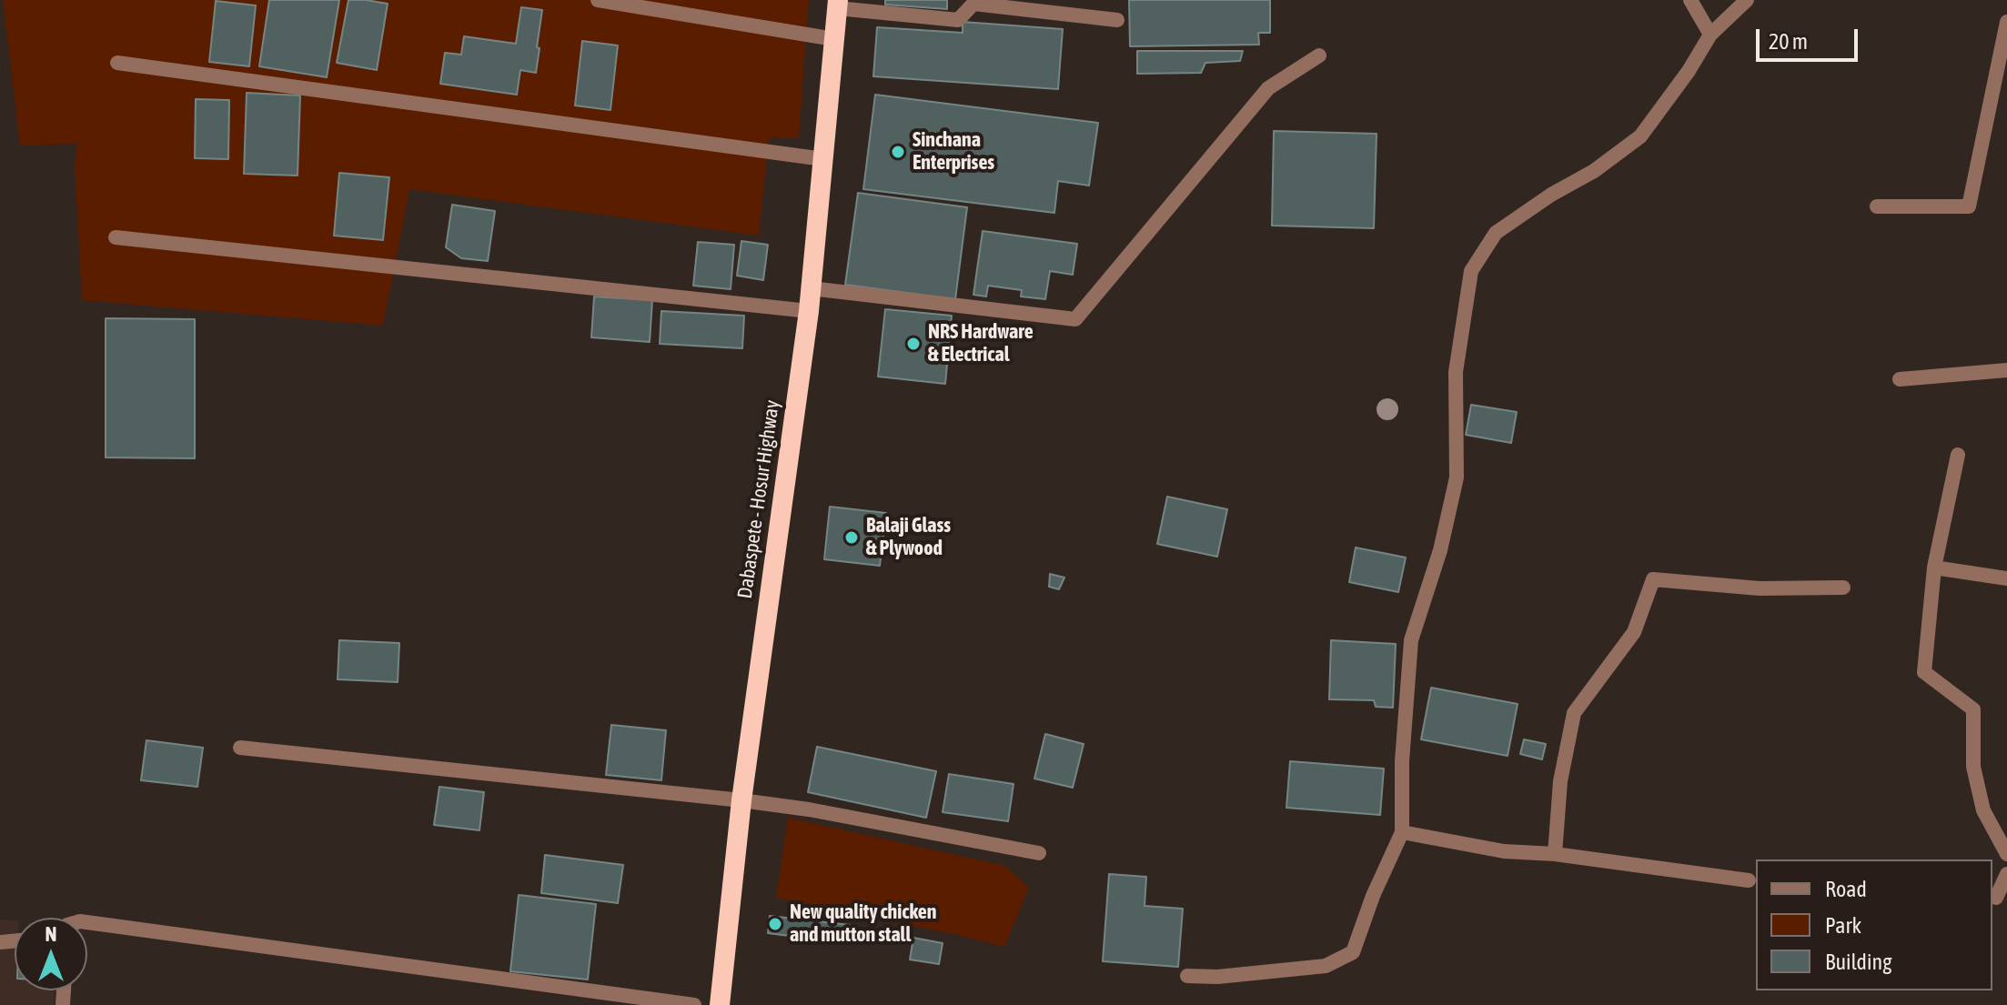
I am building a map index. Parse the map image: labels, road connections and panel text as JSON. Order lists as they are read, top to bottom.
{
  "streets": {
    "highway": ["Dabaspete - Hosur Highway"]
  },
  "places": [
    "Sinchana Enterprises",
    "NRS Hardware & Electrical",
    "Balaji Glass & Plywood",
    "New quality chicken and mutton stall"
  ],
  "legend": ["Road", "Park", "Building"],
  "scale_bar": "20 m",
  "north": "top"
}
